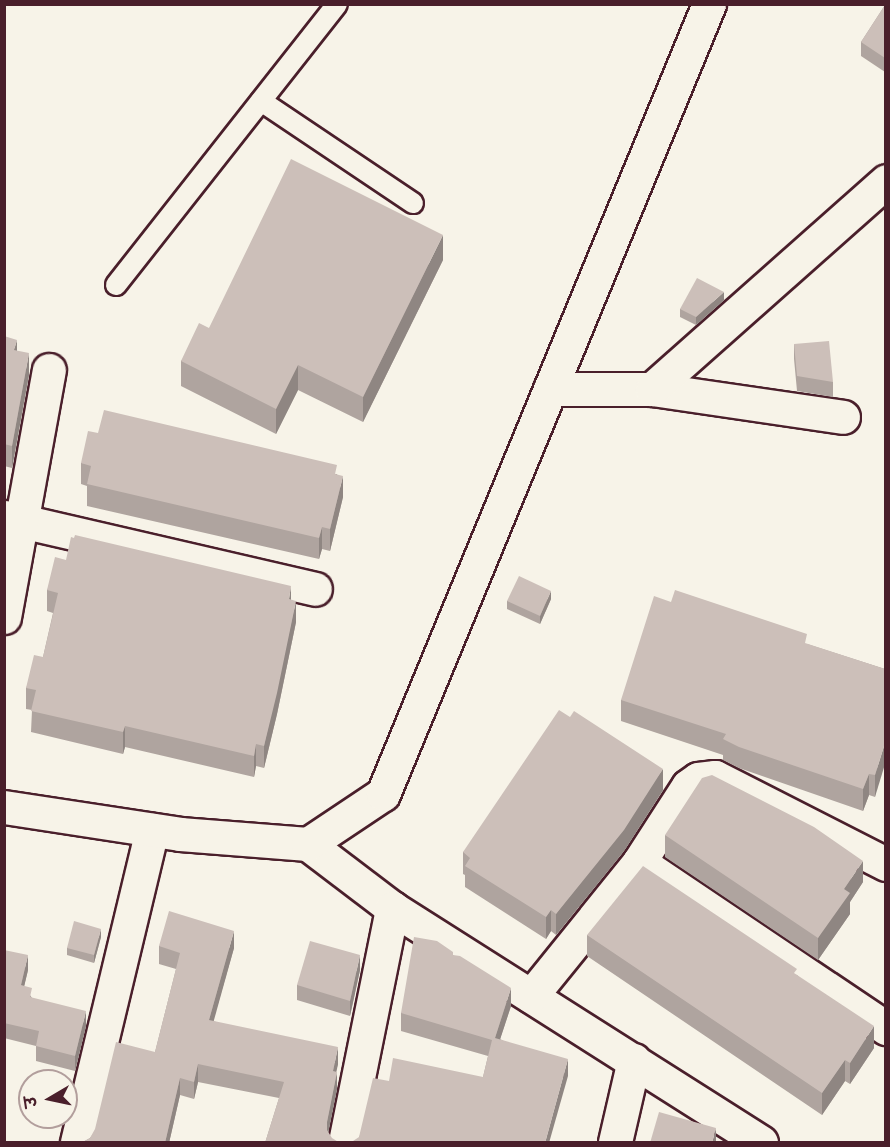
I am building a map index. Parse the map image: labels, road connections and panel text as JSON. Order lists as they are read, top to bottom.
{
  "north": "left"
}
